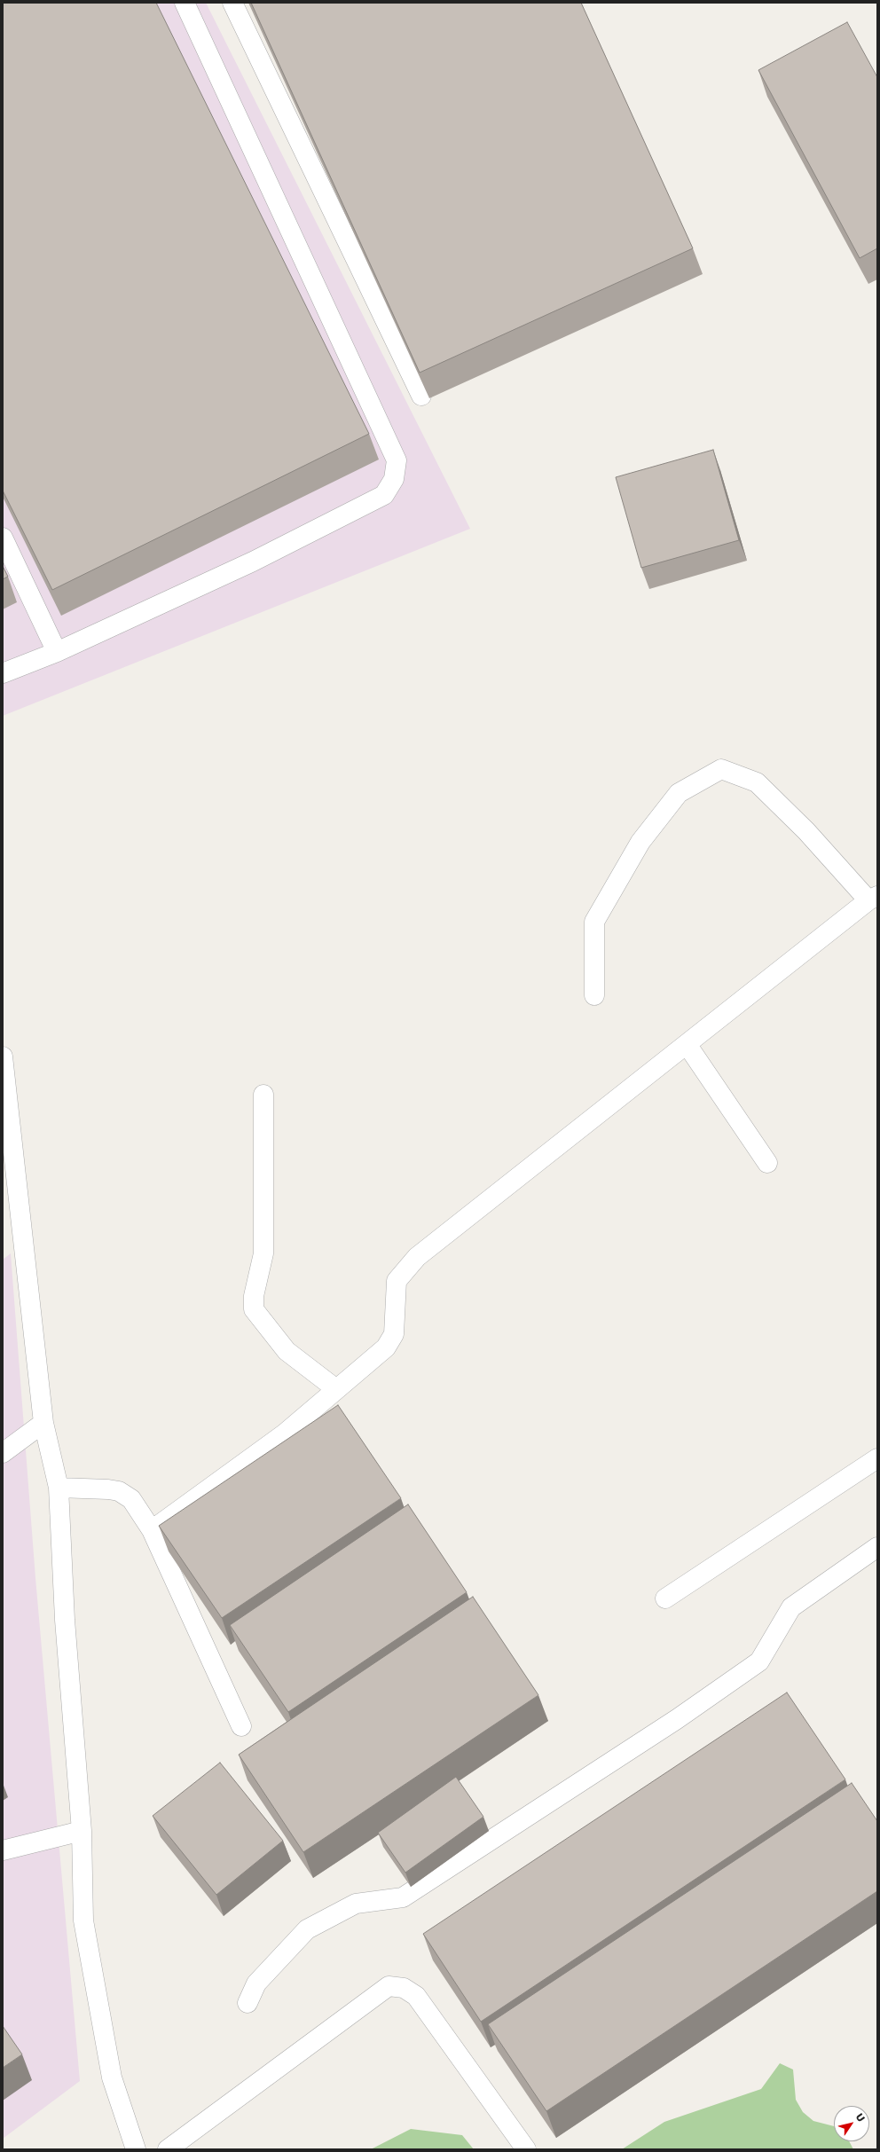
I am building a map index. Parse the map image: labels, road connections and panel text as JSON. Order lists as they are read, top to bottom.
{
  "north": "top right"
}
